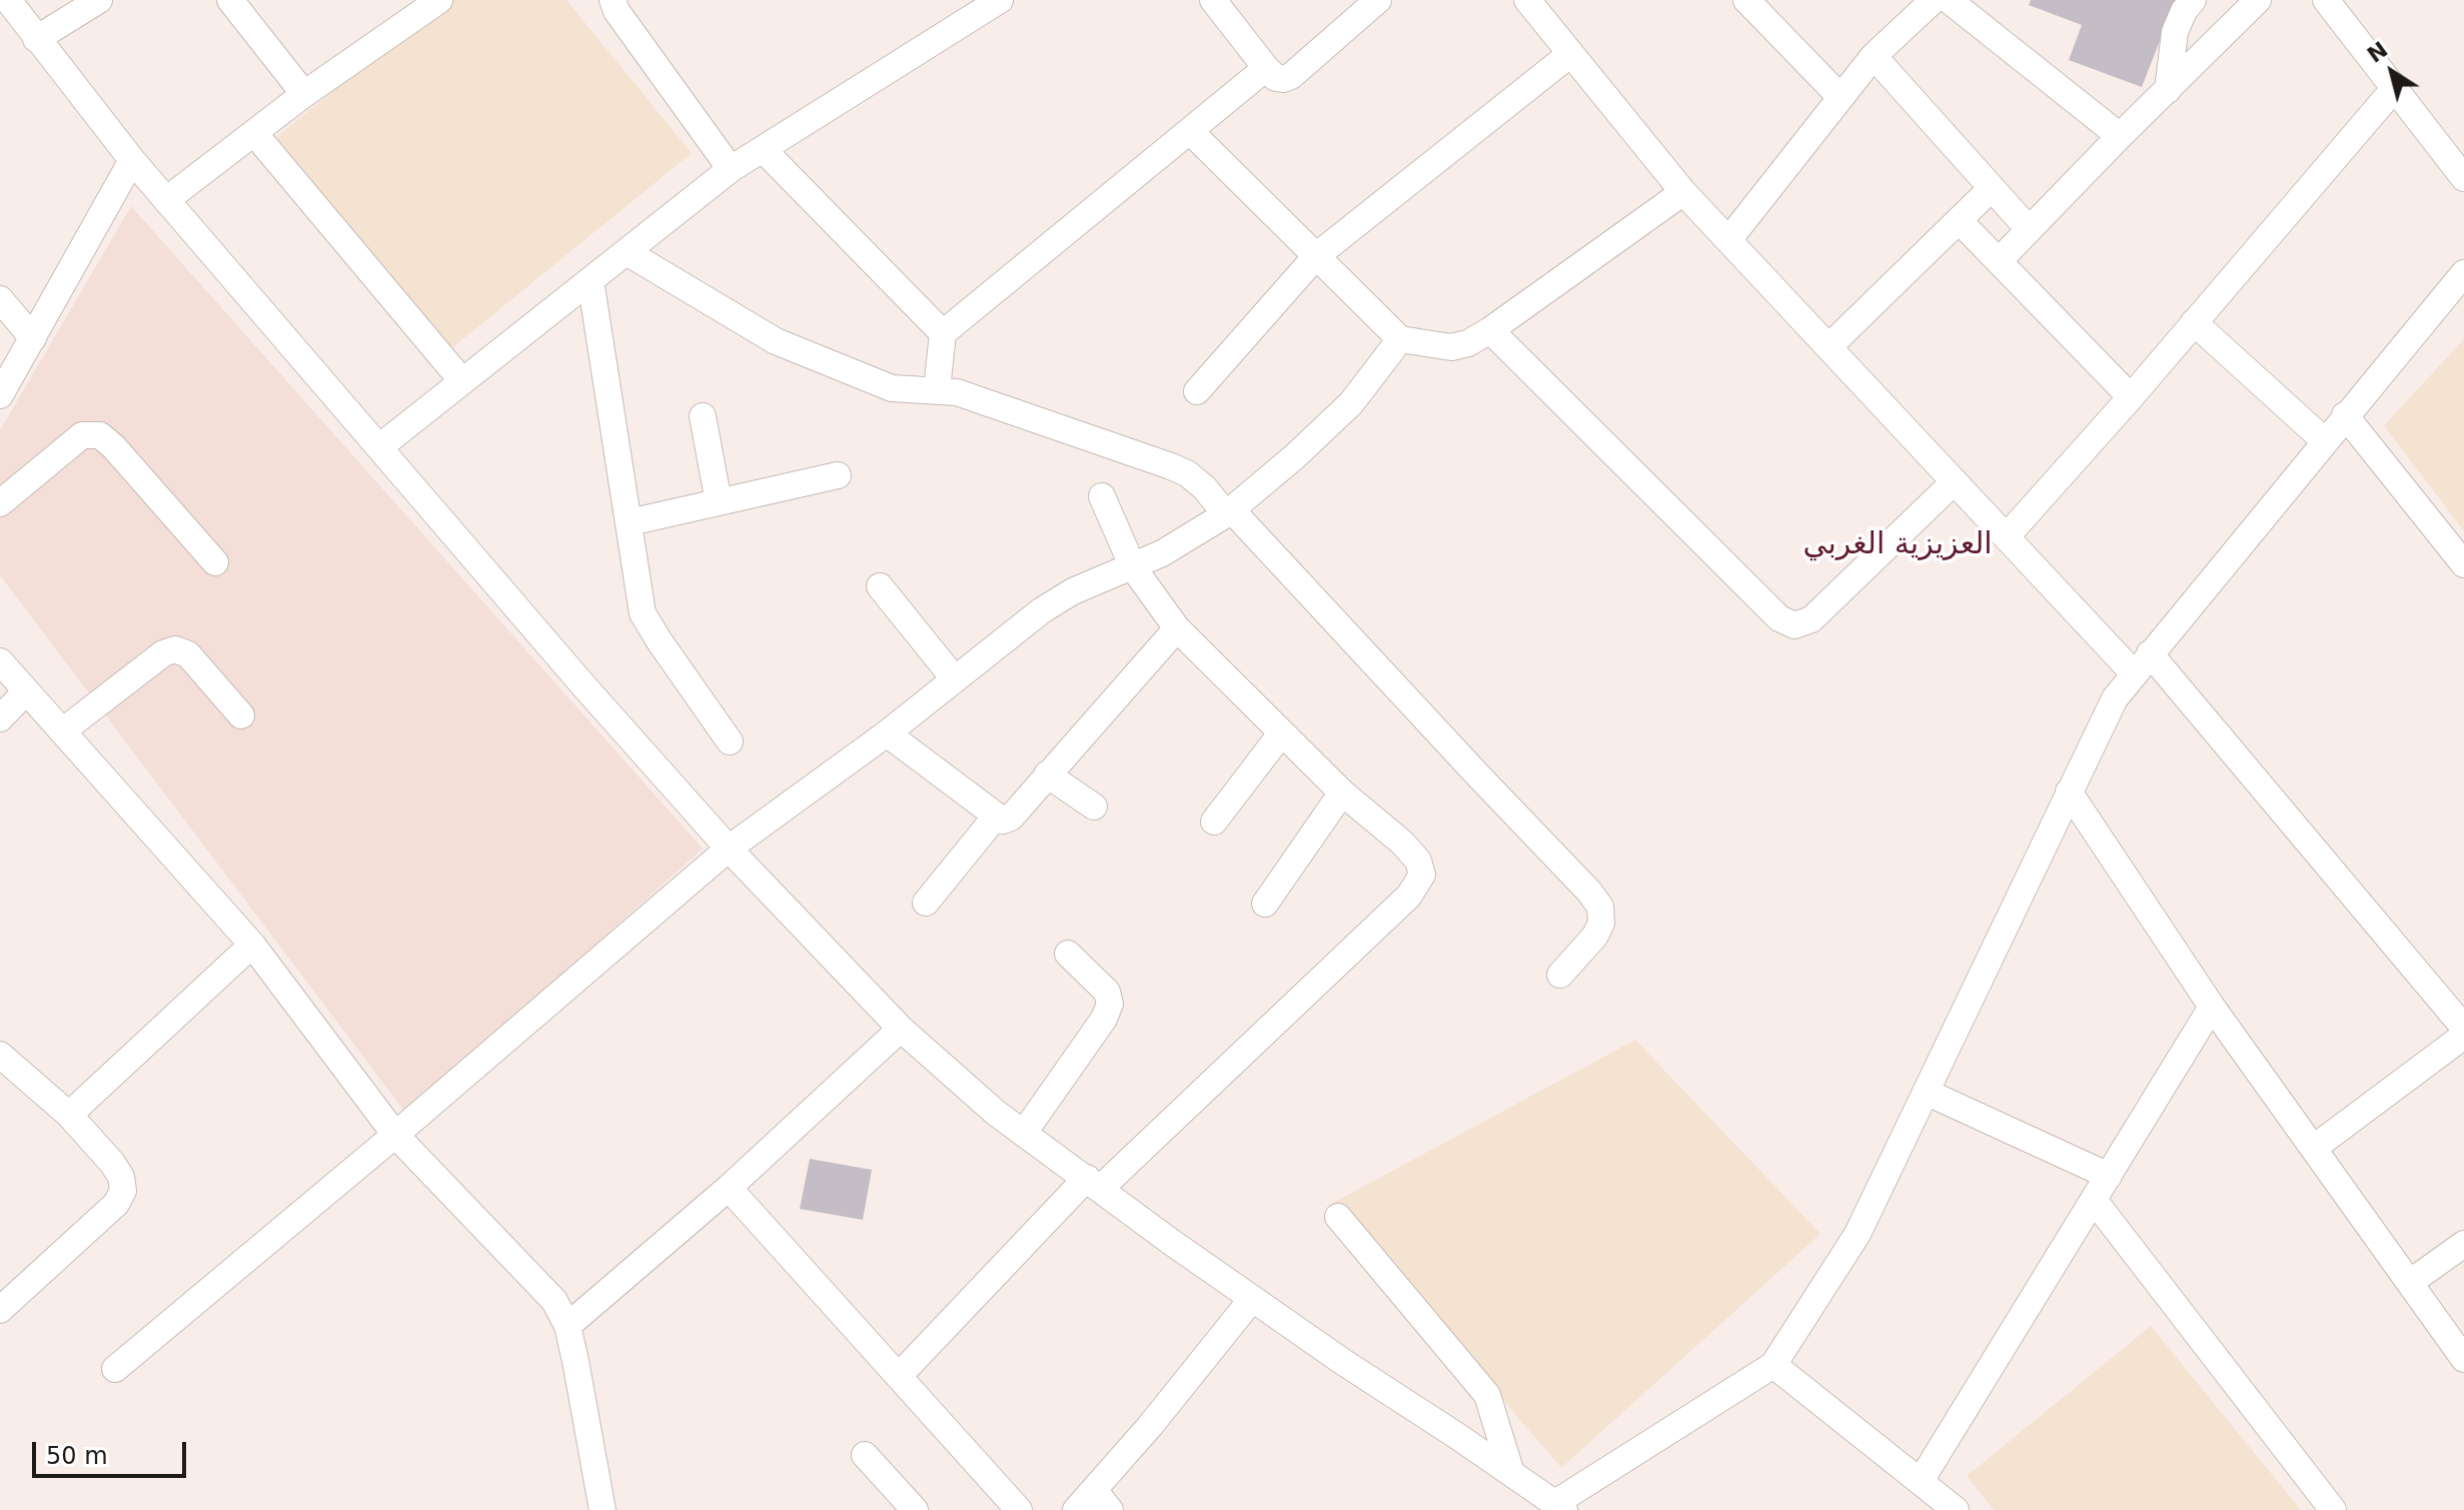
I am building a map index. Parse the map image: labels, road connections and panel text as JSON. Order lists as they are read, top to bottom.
{
  "districts": ["العزيزية الغربي"],
  "scale_bar": "50 m",
  "north": "top left"
}
